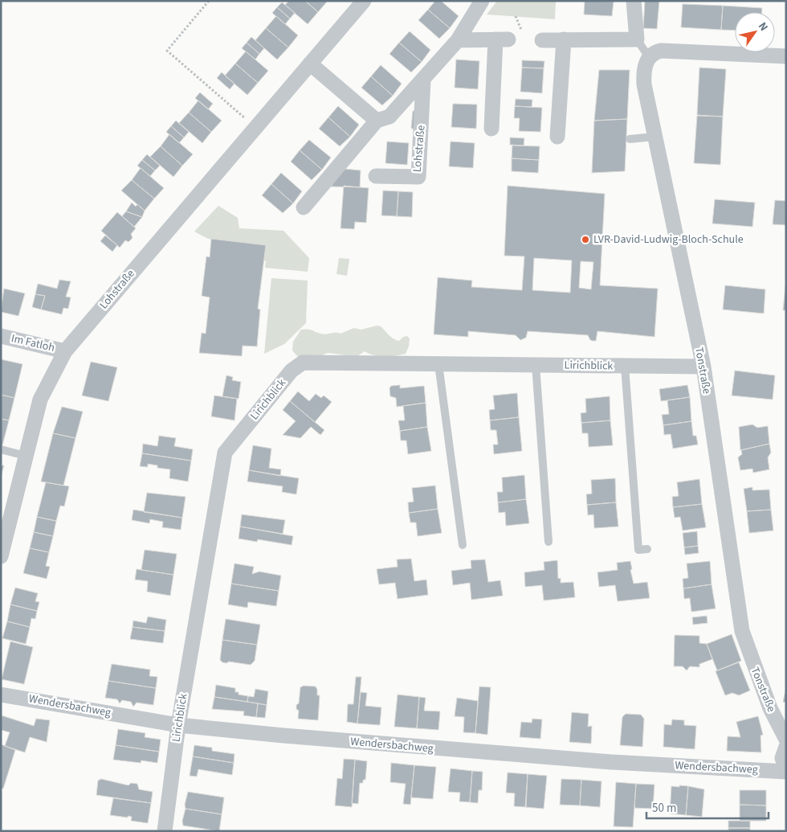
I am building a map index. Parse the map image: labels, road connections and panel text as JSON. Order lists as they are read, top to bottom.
{
  "streets": {
    "street": [
      "Lohstraße",
      "Im Fatloh",
      "Lirichblick",
      "Tonstraße",
      "Wendersbachweg"
    ]
  },
  "crossings": [
    ["Lohstraße", "Im Fatloh"],
    ["Lirichblick", "Tonstraße"],
    ["Lirichblick", "Wendersbachweg"]
  ],
  "places": ["LVR-David-Ludwig-Bloch-Schule"],
  "scale_bar": "50 m",
  "north": "top right"
}
